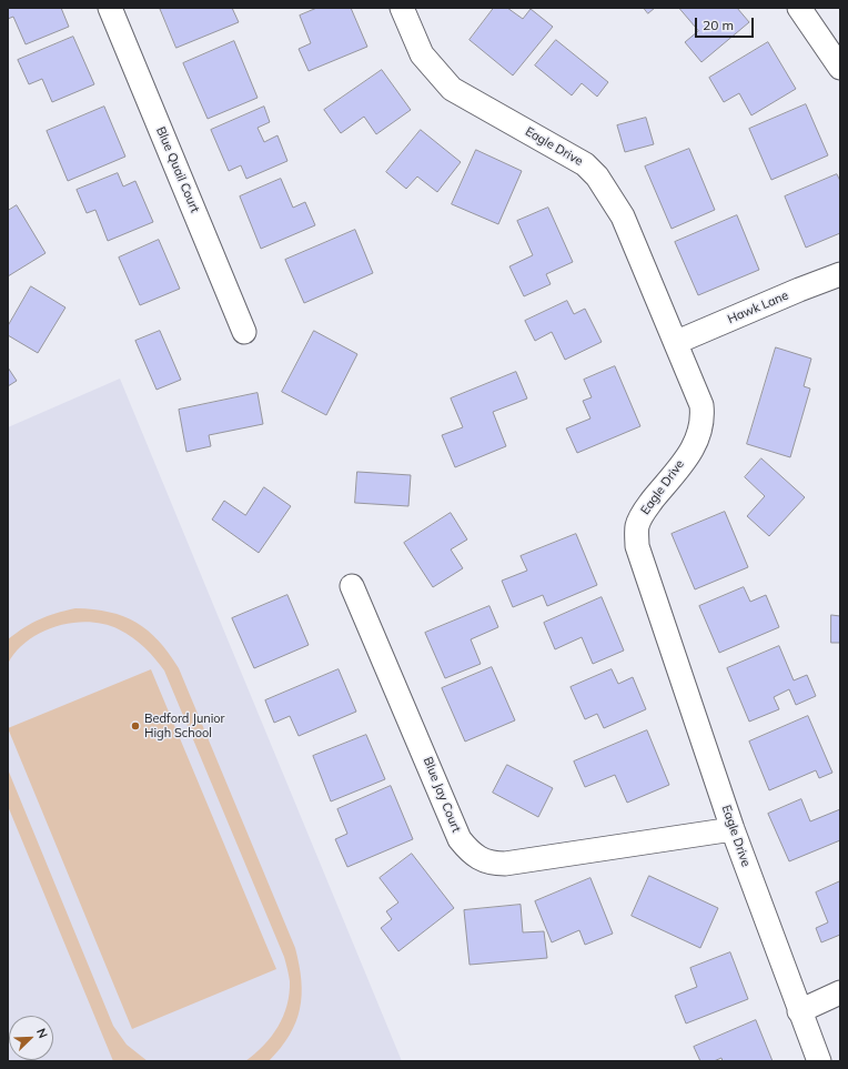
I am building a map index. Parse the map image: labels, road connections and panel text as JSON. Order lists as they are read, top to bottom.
{
  "streets": {
    "street": [
      "Eagle Drive",
      "Blue Quail Court",
      "Hawk Lane",
      "Blue Jay Court"
    ]
  },
  "crossings": [
    ["Eagle Drive", "Hawk Lane"],
    ["Eagle Drive", "Blue Jay Court"]
  ],
  "places": ["Bedford Junior High School"],
  "scale_bar": "20 m",
  "north": "top right"
}
